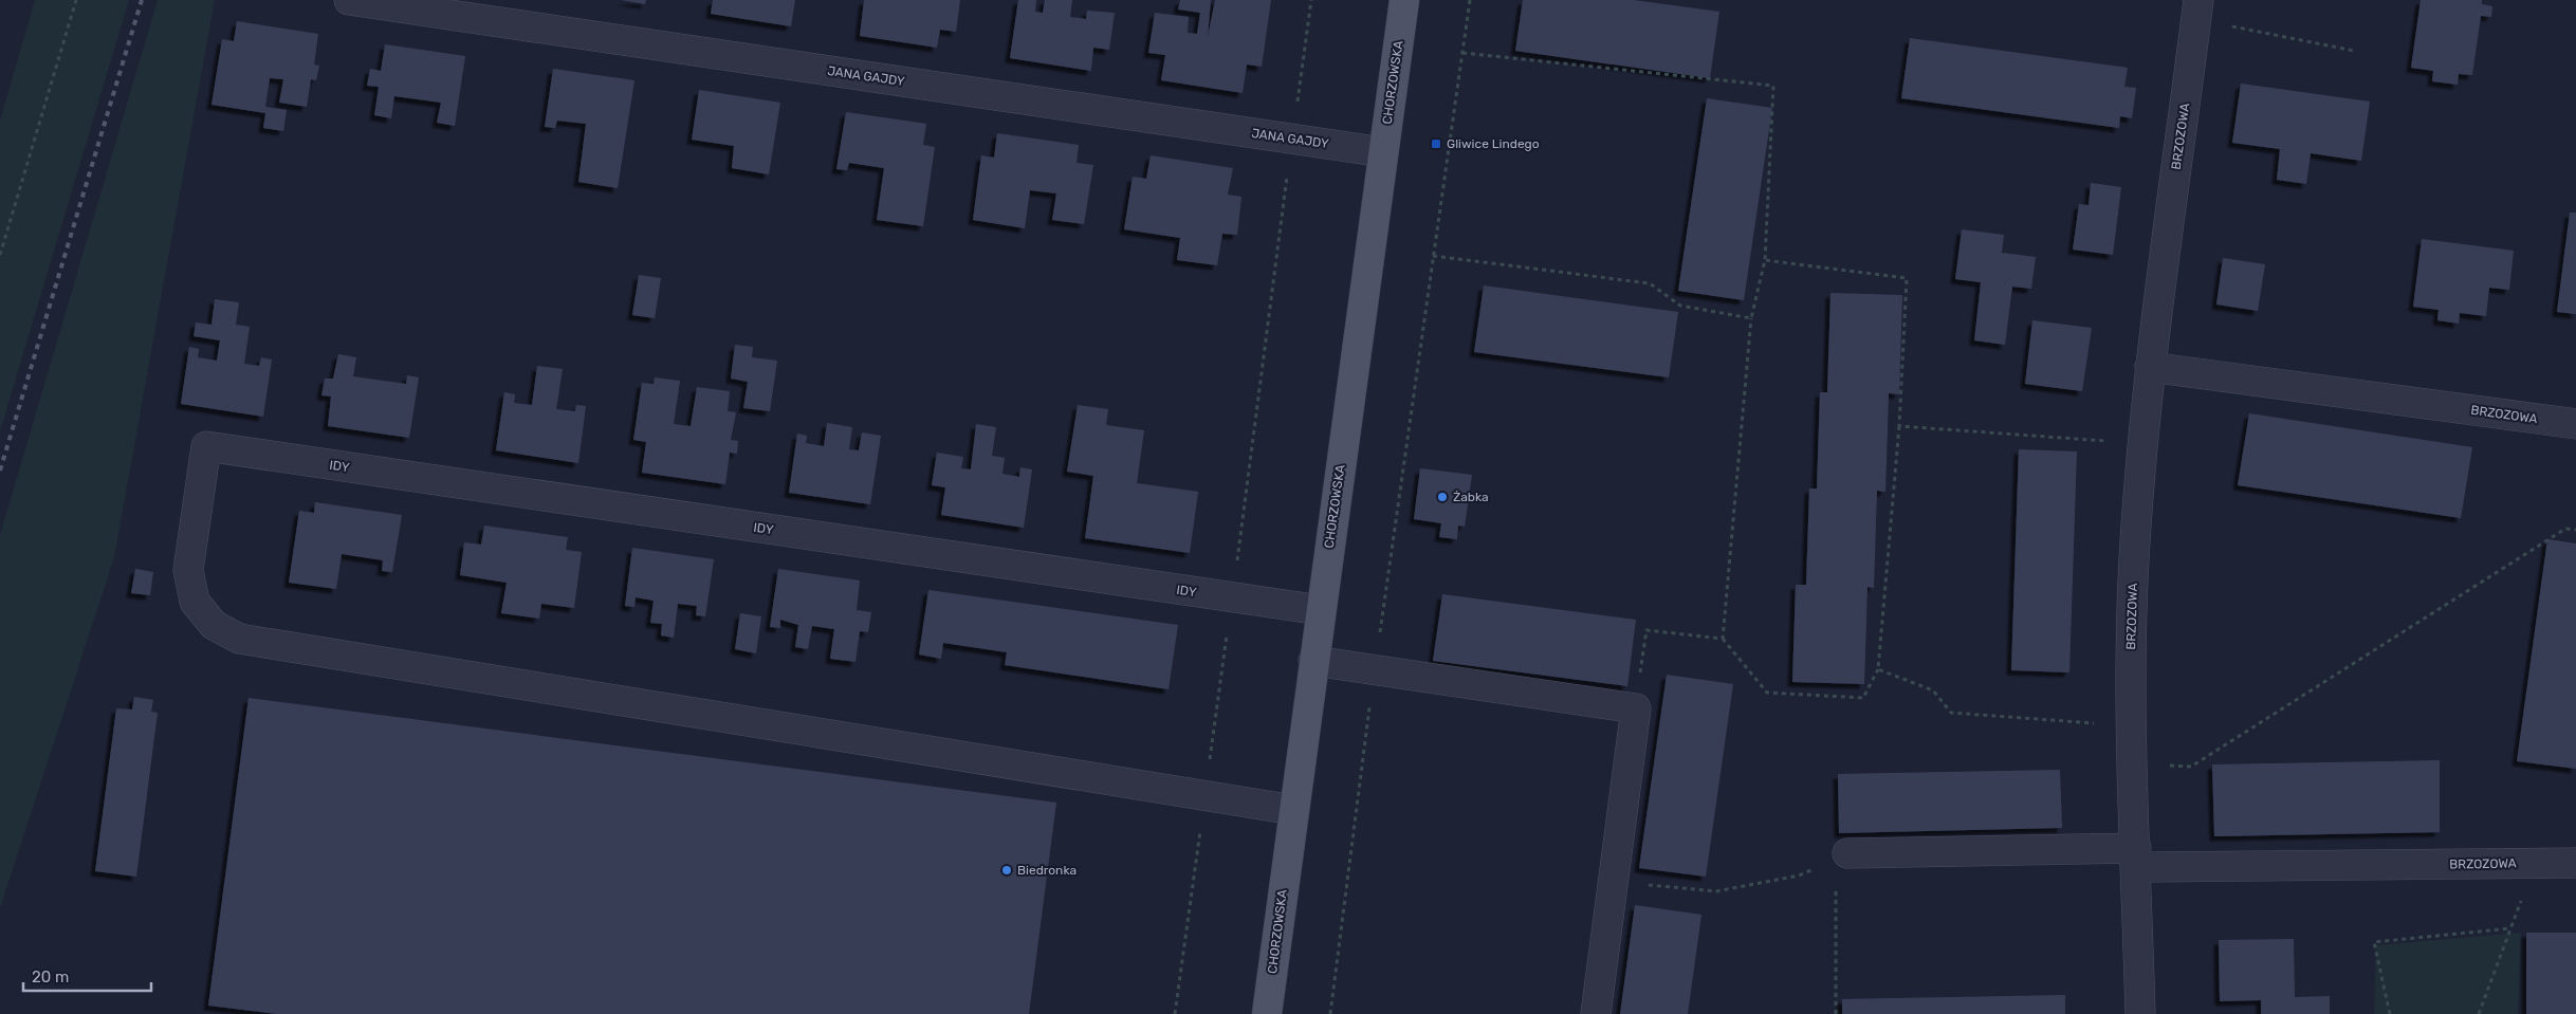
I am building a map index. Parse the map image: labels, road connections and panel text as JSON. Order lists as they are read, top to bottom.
{
  "streets": {
    "main road": ["CHORZOWSKA"],
    "street": ["JANA GAJDY", "BRZOZOWA", "IDY"]
  },
  "crossings": [
    ["JANA GAJDY", "CHORZOWSKA"],
    ["CHORZOWSKA", "IDY"]
  ],
  "places": {
    "transit": ["Gliwice Lindego"],
    "other": ["Żabka", "Biedronka"]
  },
  "scale_bar": "20 m"
}
